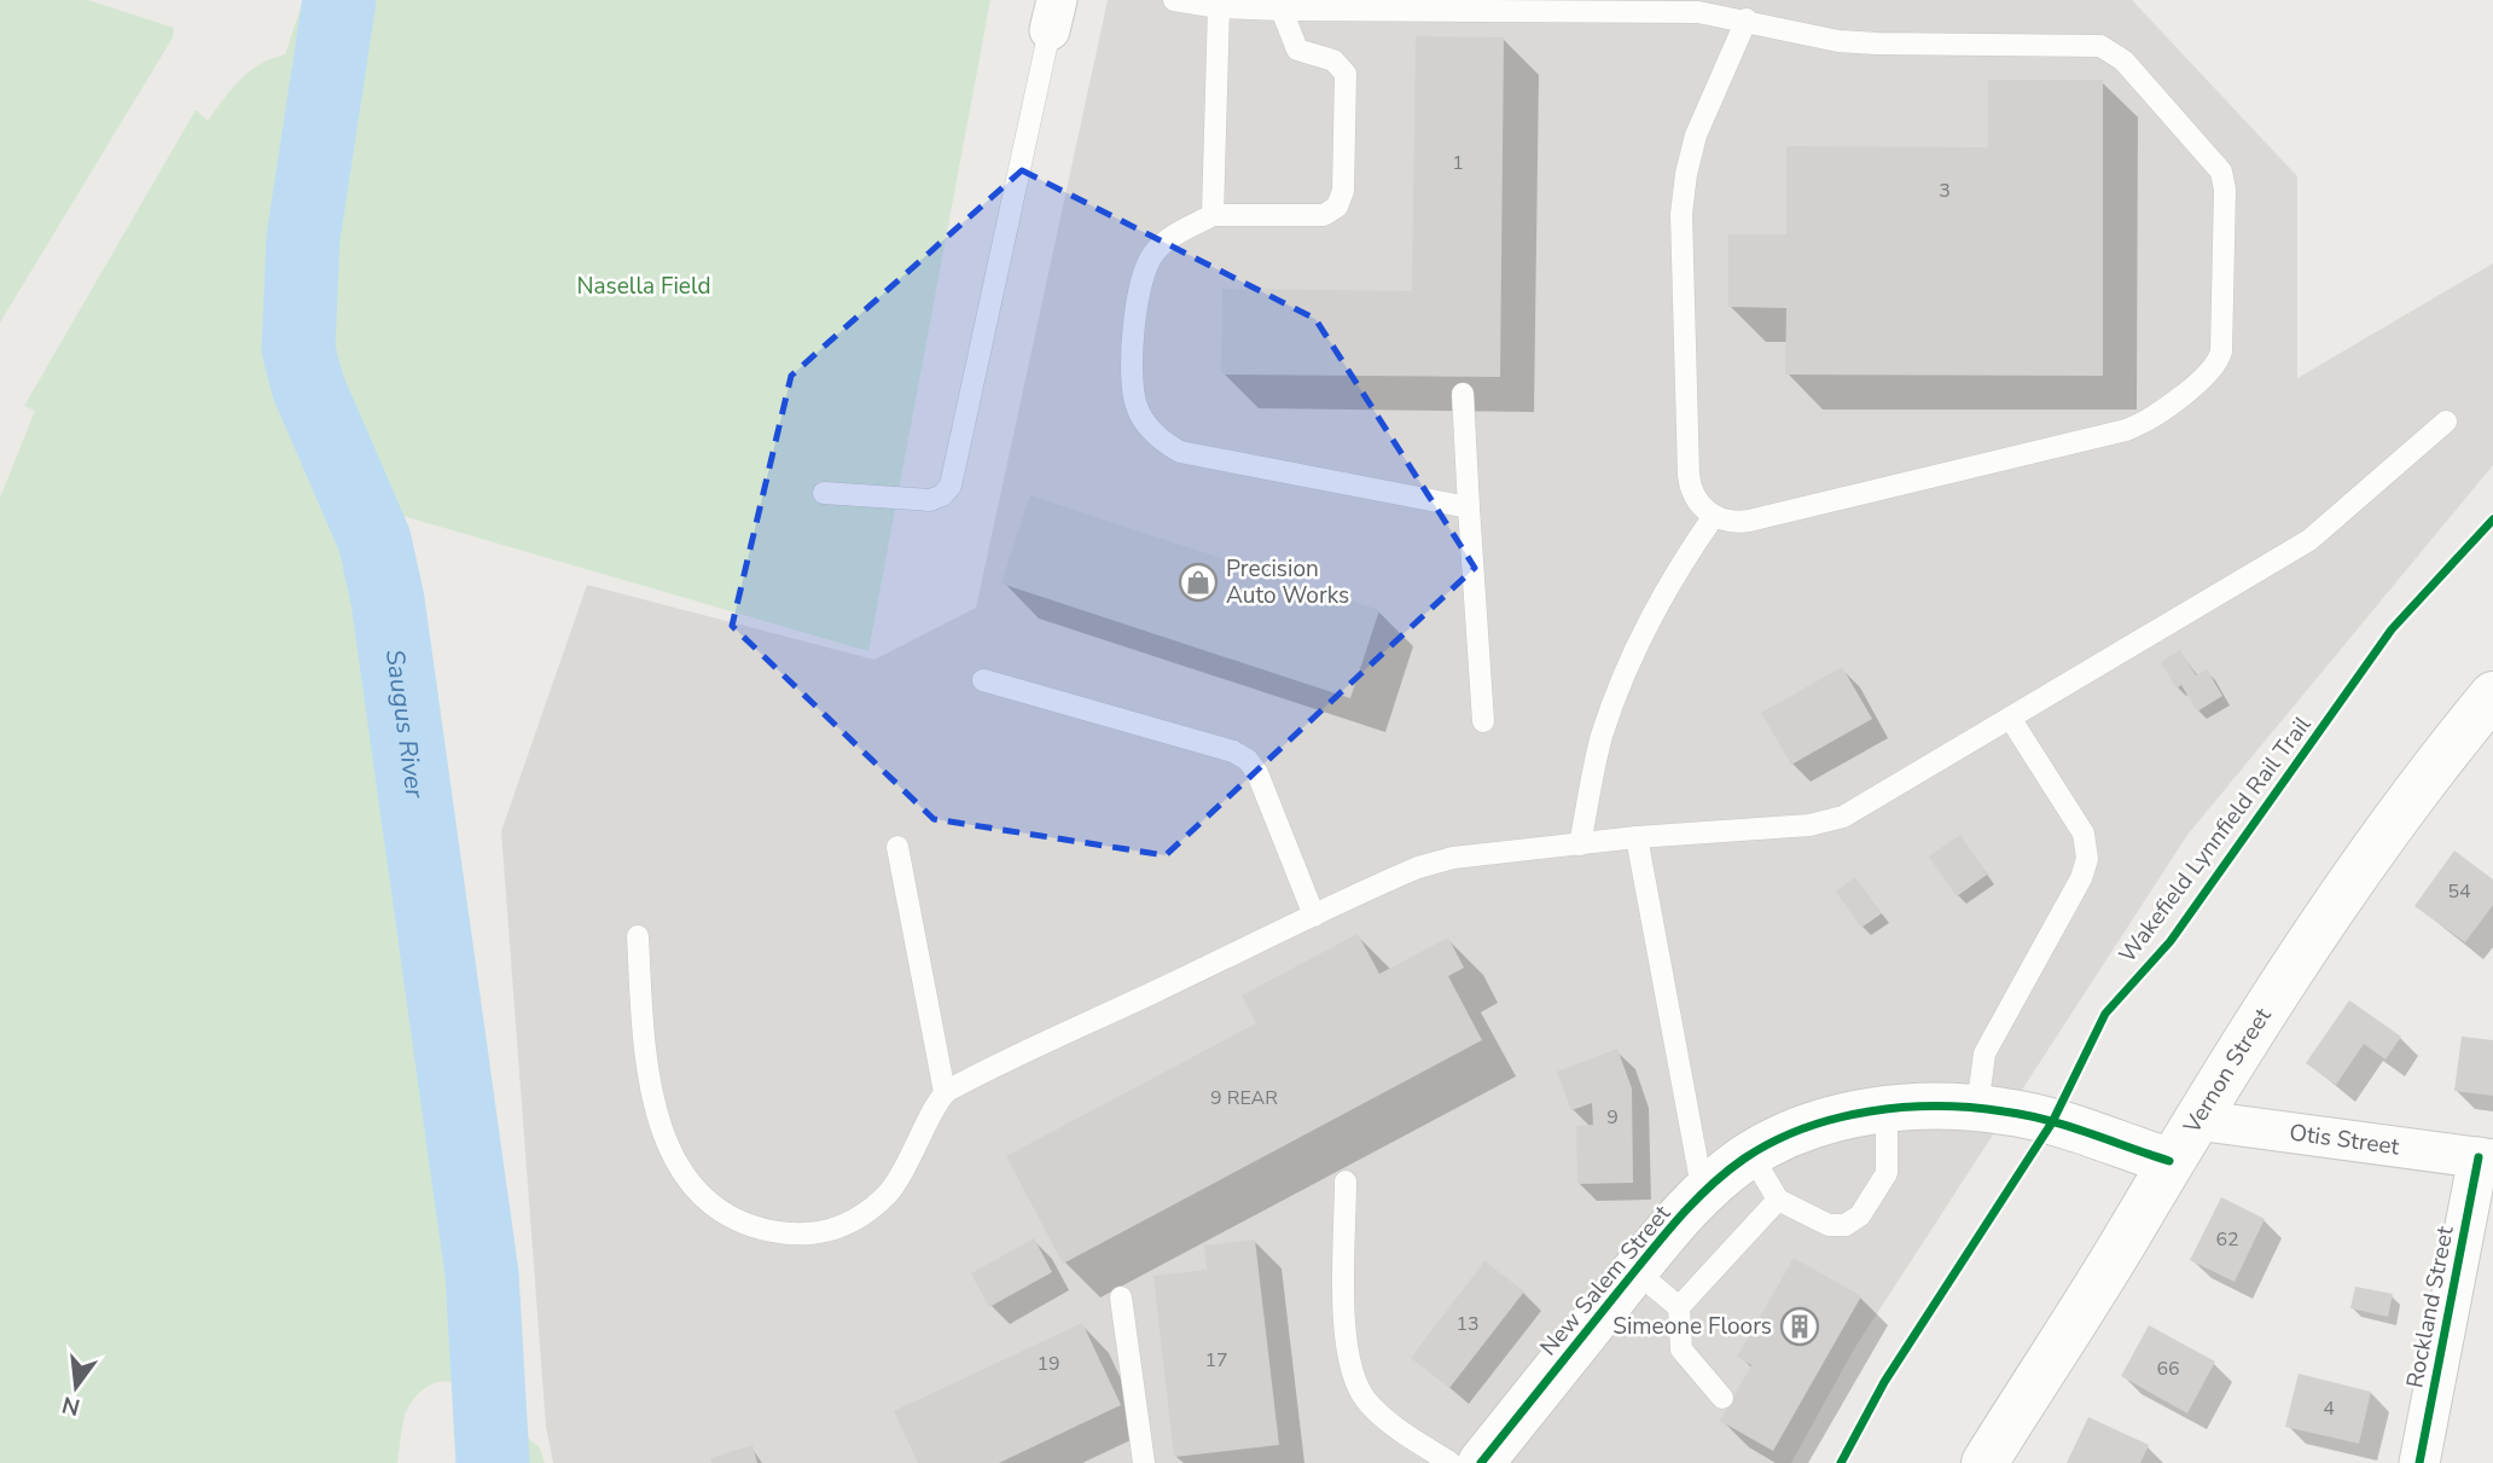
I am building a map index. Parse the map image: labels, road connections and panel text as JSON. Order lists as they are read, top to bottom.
{
  "streets": {
    "main road": ["Vernon Street", "New Salem Street"],
    "street": ["Otis Street", "Rockland Street"],
    "cycle path": ["Wakefield Lynnfield Rail Trail"]
  },
  "crossings": [
    ["Vernon Street", "Otis Street"],
    ["Vernon Street", "New Salem Street"],
    ["Otis Street", "Rockland Street"]
  ],
  "water": ["Saugus River"],
  "parks": ["Nasella Field"],
  "places": {
    "shop": ["Precision Auto Works"],
    "building": ["Simeone Floors"]
  },
  "house_numbers": [
    "1",
    "3",
    "54",
    "9 REAR",
    "9",
    "62",
    "13",
    "17",
    "19",
    "66",
    "4"
  ],
  "north": "bottom"
}
